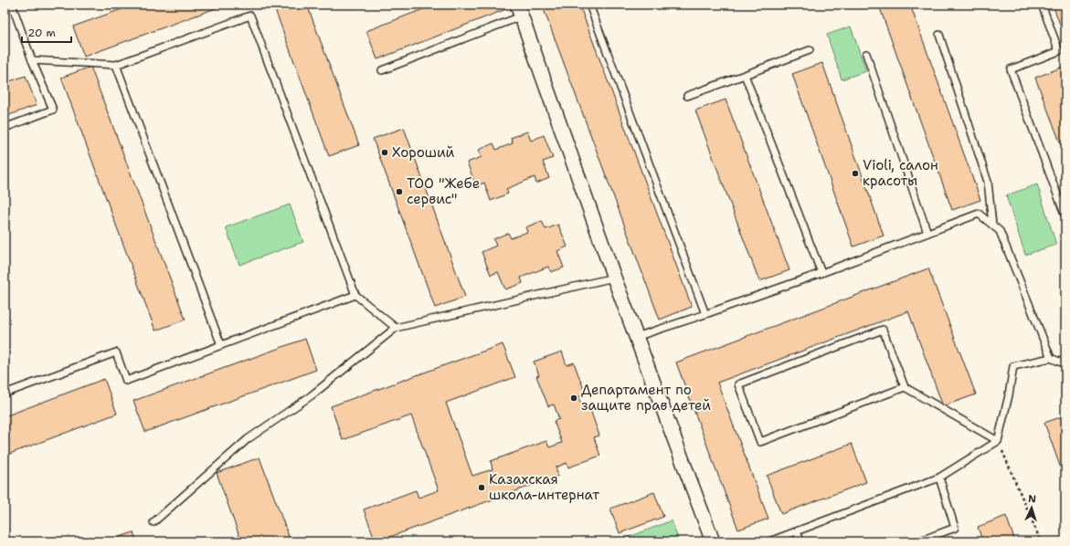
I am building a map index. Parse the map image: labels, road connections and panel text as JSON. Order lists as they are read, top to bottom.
{
  "places": [
    "Хороший",
    "Violi, салон красоты",
    "ТОО \"Жебе сервис\"",
    "Департамент по защите прав детей",
    "Казахская школа-интернат"
  ],
  "scale_bar": "20 m",
  "north": "top"
}
